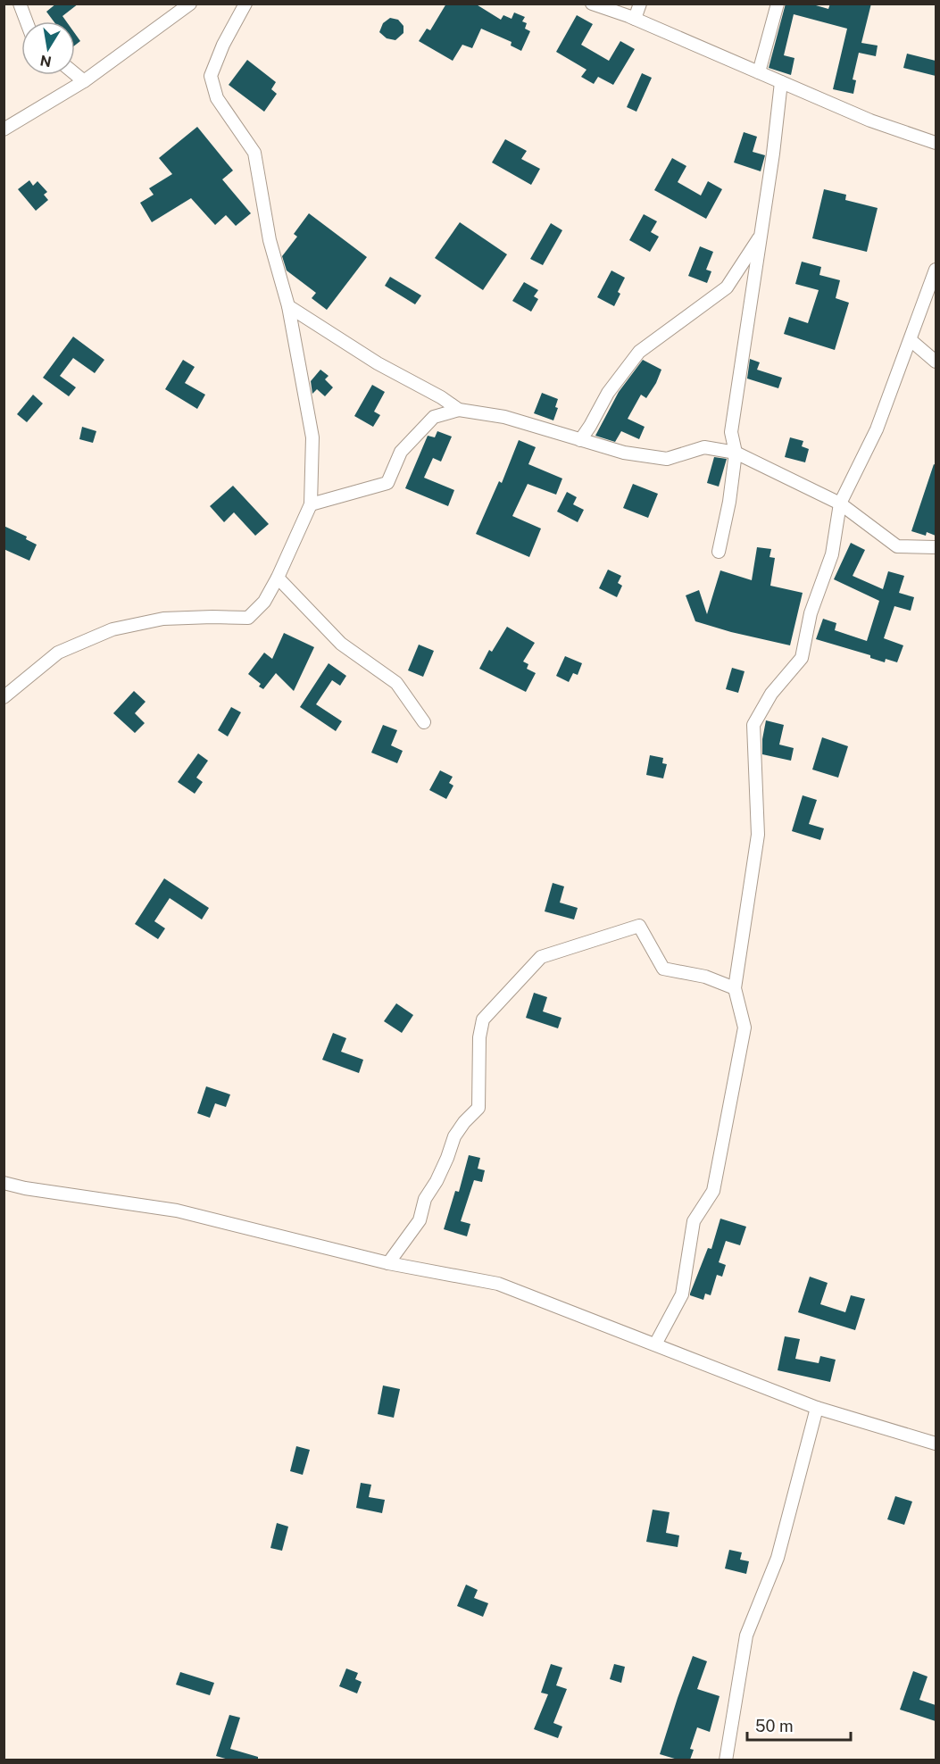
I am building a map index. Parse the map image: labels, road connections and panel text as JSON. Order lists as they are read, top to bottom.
{
  "scale_bar": "50 m",
  "north": "bottom"
}
